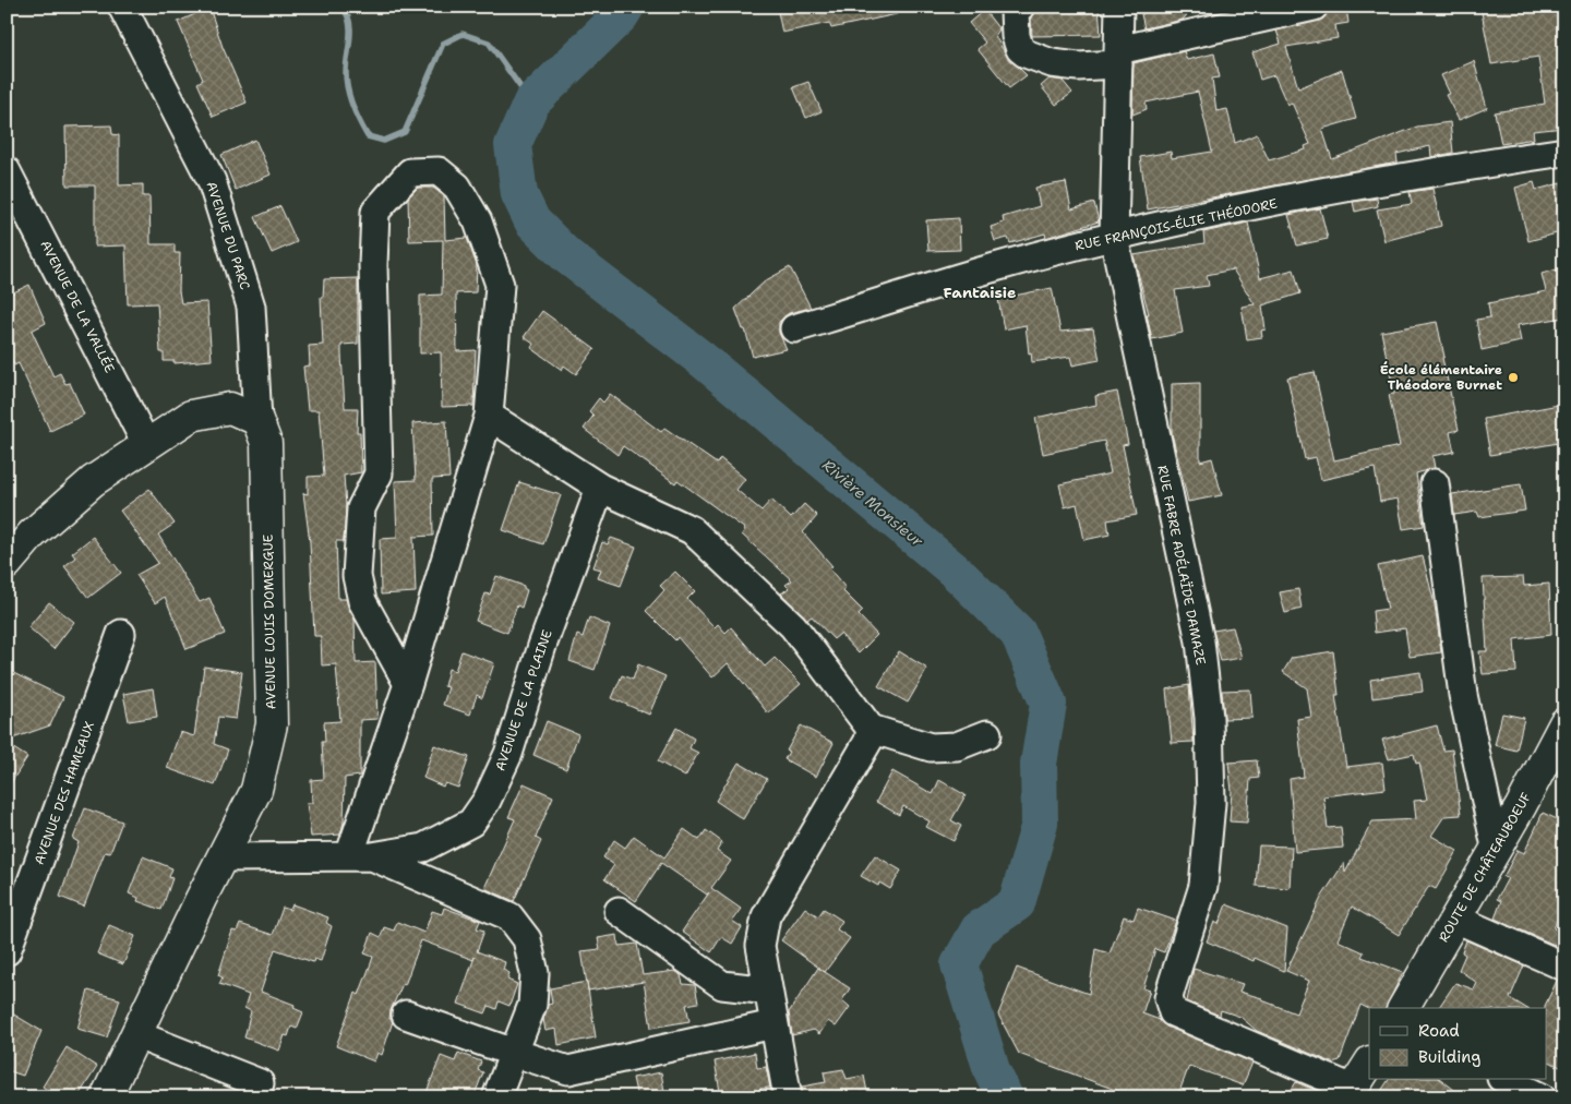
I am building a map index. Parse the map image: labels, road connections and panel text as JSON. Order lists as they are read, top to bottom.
{
  "streets": {
    "main road": ["AVENUE LOUIS DOMERGUE", "ROUTE DE CHÂTEAUBOEUF"],
    "street": [
      "RUE FRANÇOIS-ÉLIE THÉODORE",
      "AVENUE DU PARC",
      "AVENUE DE LA VALLÉE",
      "RUE FABRE ADÉLAÏDE DAMAZE",
      "AVENUE DE LA PLAINE",
      "AVENUE DES HAMEAUX"
    ]
  },
  "crossings": [
    ["RUE FRANÇOIS-ÉLIE THÉODORE", "RUE FABRE ADÉLAÏDE DAMAZE"],
    ["AVENUE DU PARC", "AVENUE LOUIS DOMERGUE"],
    ["AVENUE LOUIS DOMERGUE", "AVENUE DE LA PLAINE"]
  ],
  "districts": ["Fantaisie"],
  "water": ["Rivière Monsieur"],
  "places": ["École élémentaire Théodore Burnet"],
  "legend": ["Road", "Building"]
}
